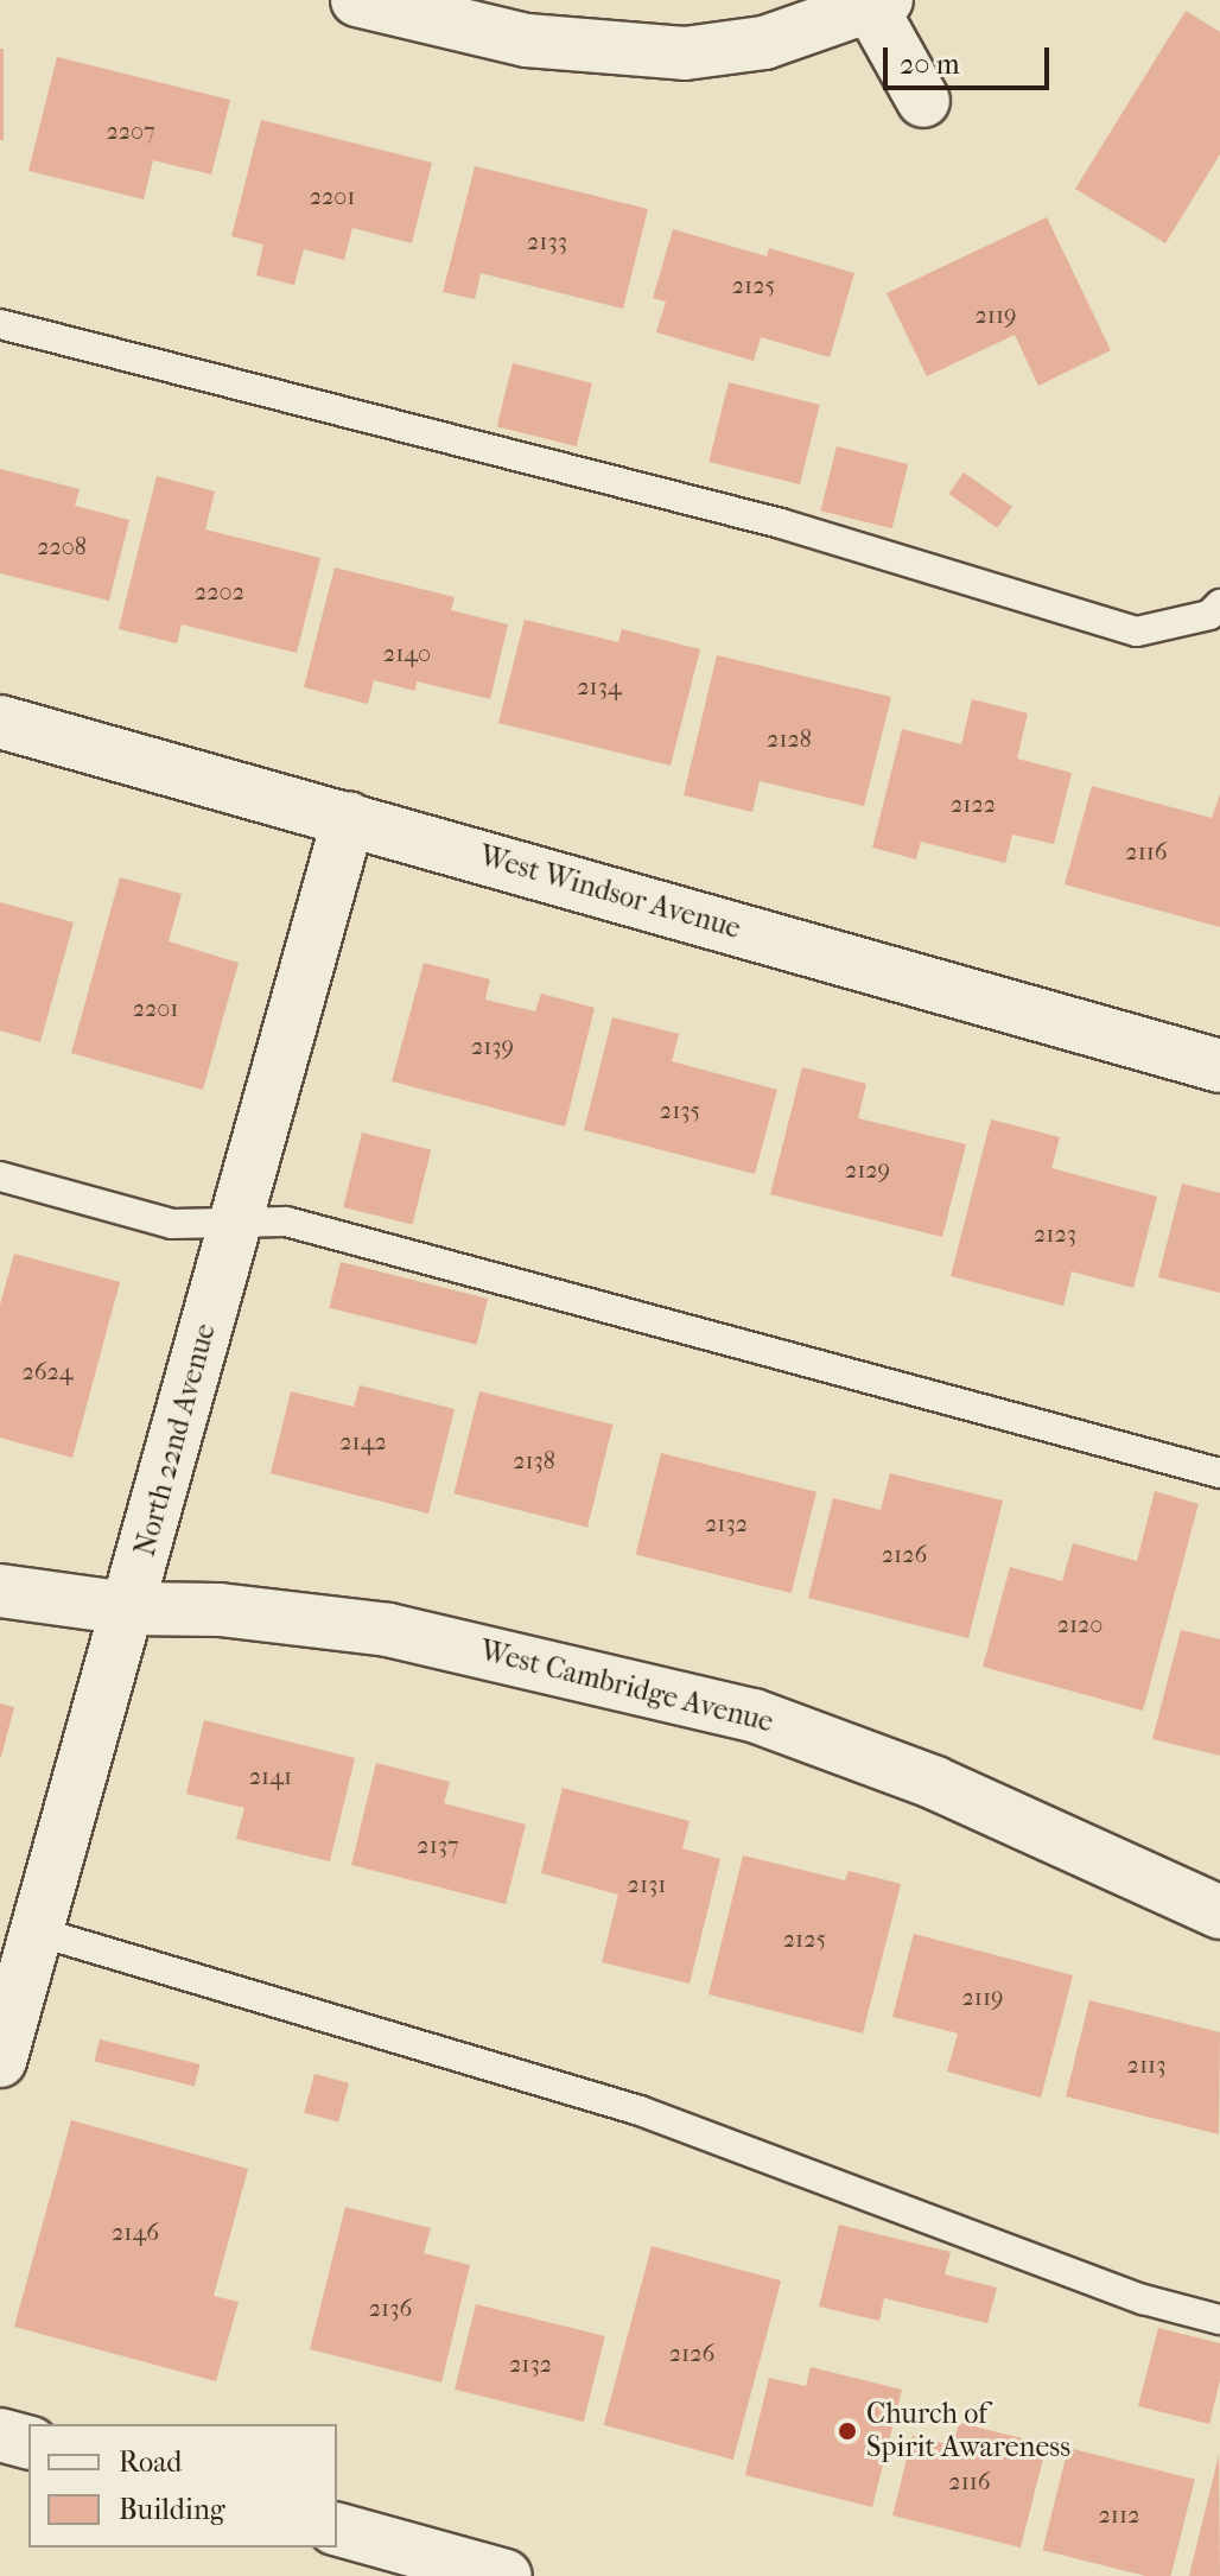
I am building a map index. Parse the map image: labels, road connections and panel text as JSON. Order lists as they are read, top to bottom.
{
  "streets": {
    "street": ["West Windsor Avenue", "North 22nd Avenue", "West Cambridge Avenue"]
  },
  "crossings": [
    ["West Windsor Avenue", "North 22nd Avenue"],
    ["North 22nd Avenue", "West Cambridge Avenue"]
  ],
  "places": ["Church of Spirit Awareness"],
  "house_numbers": [
    "2207",
    "2201",
    "2133",
    "2125",
    "2119",
    "2208",
    "2202",
    "2140",
    "2134",
    "2128",
    "2122",
    "2116",
    "2201",
    "2139",
    "2135",
    "2129",
    "2123",
    "2624",
    "2142",
    "2138",
    "2132",
    "2126",
    "2120",
    "2141",
    "2137",
    "2131",
    "2125",
    "2119",
    "2113",
    "2146",
    "2136",
    "2126",
    "2132",
    "2116",
    "2112"
  ],
  "legend": ["Road", "Building"],
  "scale_bar": "20 m"
}
